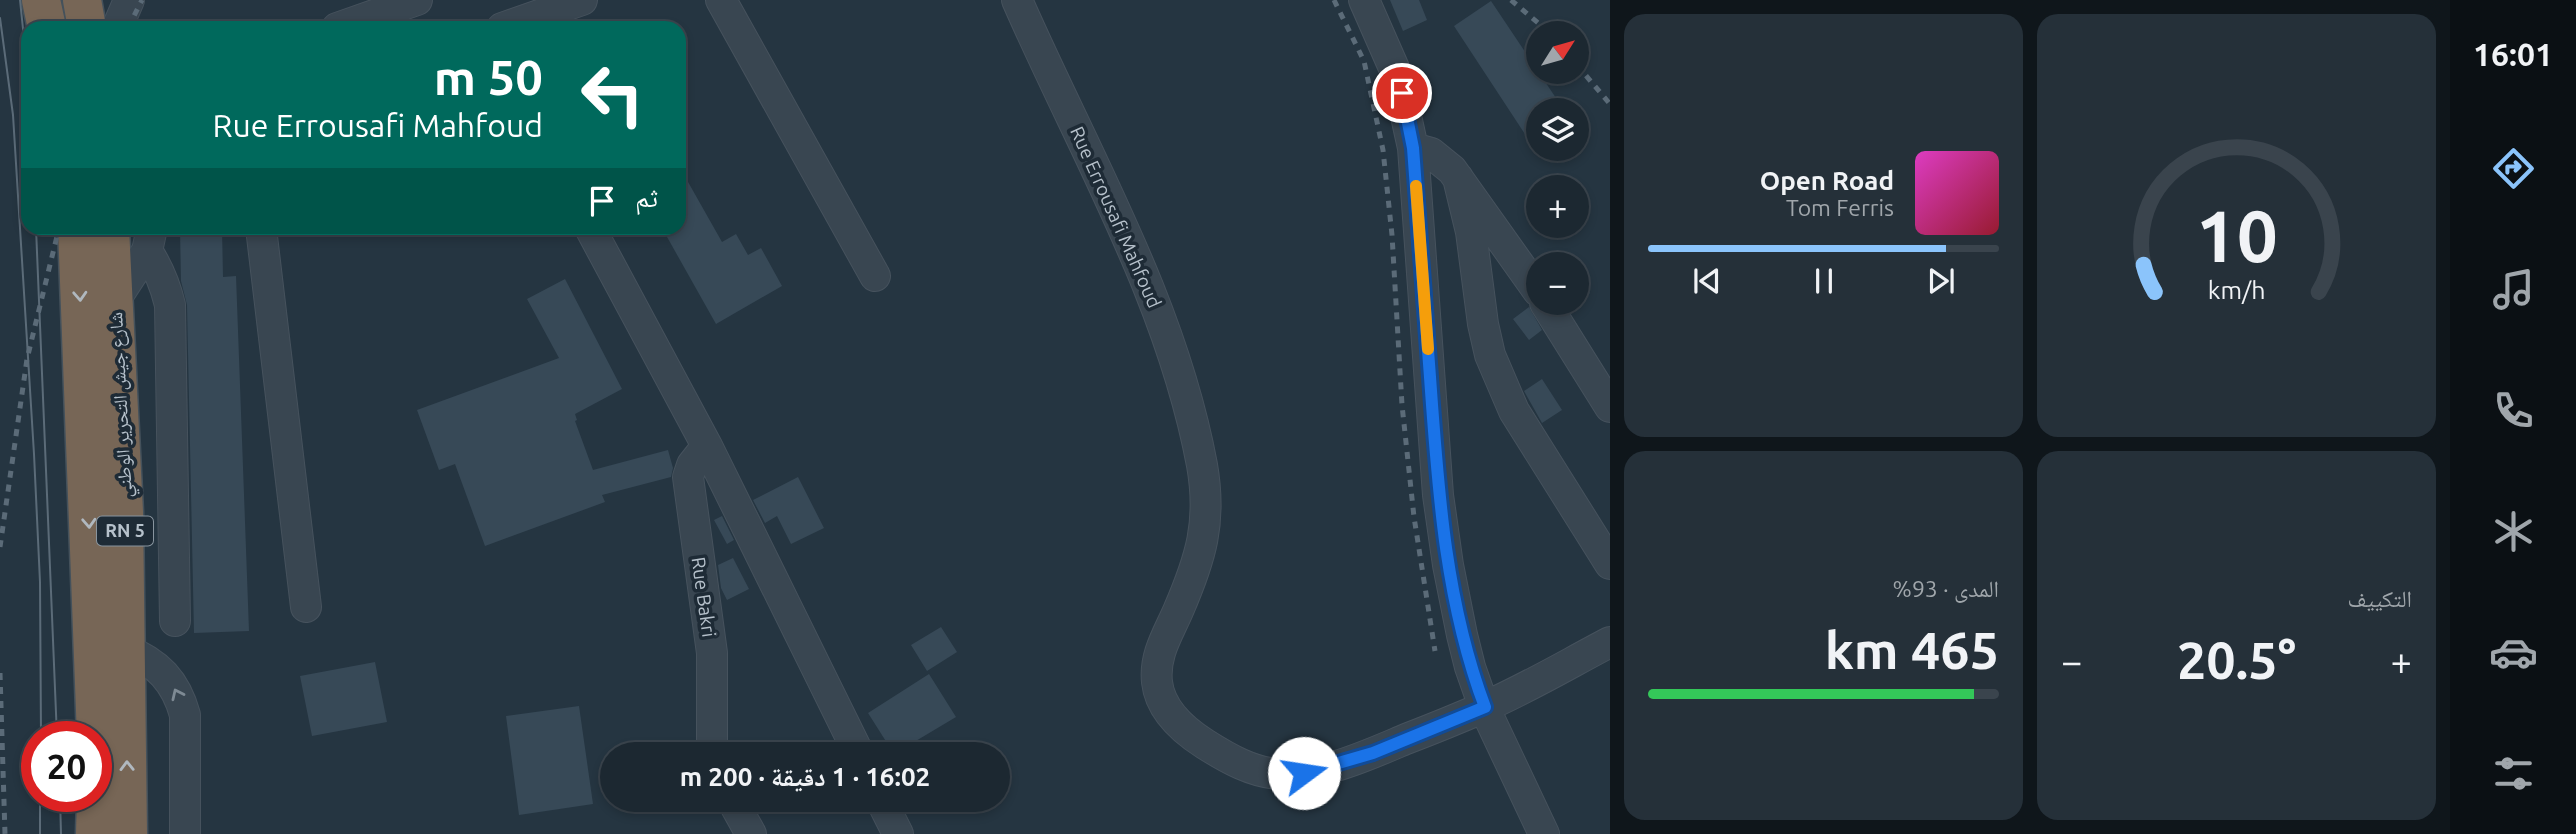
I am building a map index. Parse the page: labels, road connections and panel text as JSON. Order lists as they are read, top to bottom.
{
  "streets": {
    "highway": ["شارع جيش التحرير الوطني", "RN 5"],
    "street": ["Rue Errousafi Mahfoud", "Rue Bakri"]
  },
  "north": "top right",
  "page": {
    "tabs": "16:01",
    "map_buttons": ["+", "−"],
    "turn": ["50 m", "Rue Errousafi Mahfoud"],
    "song": ["Open Road", "Tom Ferris"],
    "then": "ثم",
    "tile": [
      "التكييف",
      ["المدى · 93%", "465 km"]
    ],
    "heat": ["−", "20.5°", "+"],
    "limit": "20",
    "trip": "16:02 · 1 دقيقة · 200 m",
    "gauge": ["10", "km/h"]
  }
}
